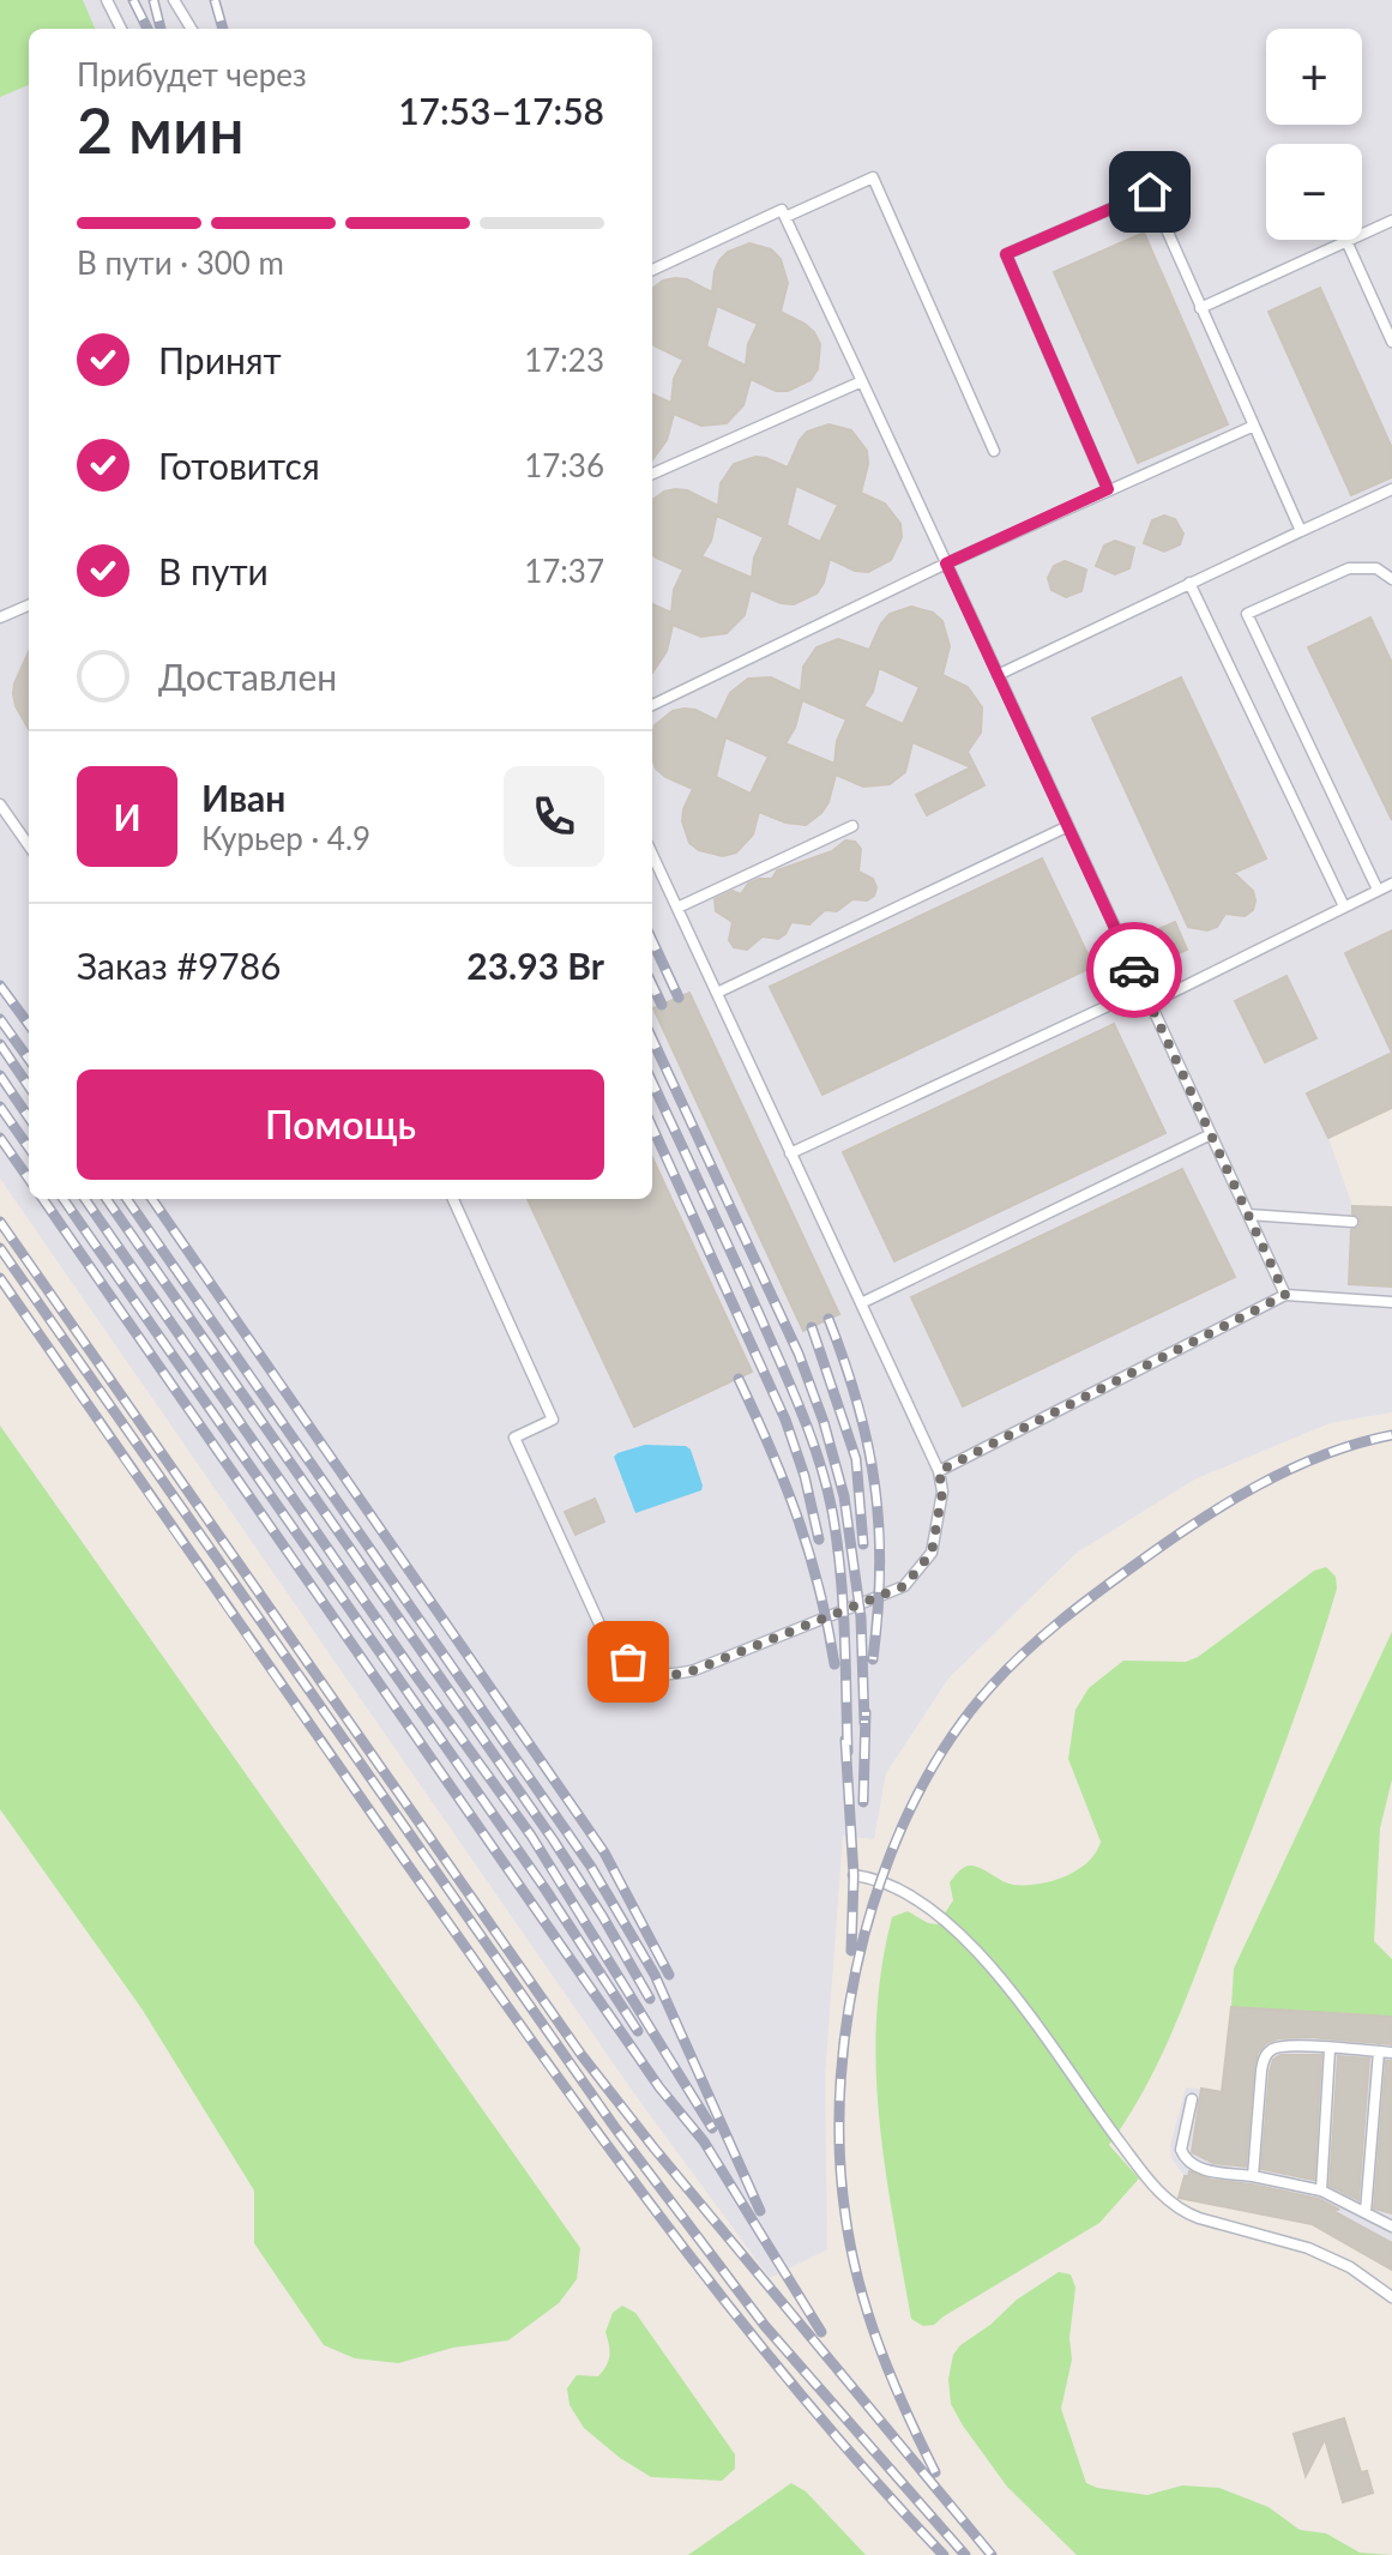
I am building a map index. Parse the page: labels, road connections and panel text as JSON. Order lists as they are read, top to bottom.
{
  "page": {
    "map_buttons": ["+", "−"],
    "heading": ["2 мин", "Прибудет через", "17:53–17:58"],
    "panel": [
      "Иван",
      "Курьер · 4.9",
      "Заказ #9786",
      "23.93 Br"
    ],
    "bar": "В пути · 300 m",
    "list": [
      ["Принят", "17:23"],
      ["Готовится", "17:36"],
      ["В пути", "17:37"],
      "Доставлен"
    ],
    "round": "И",
    "buttons": "Помощь"
  }
}
